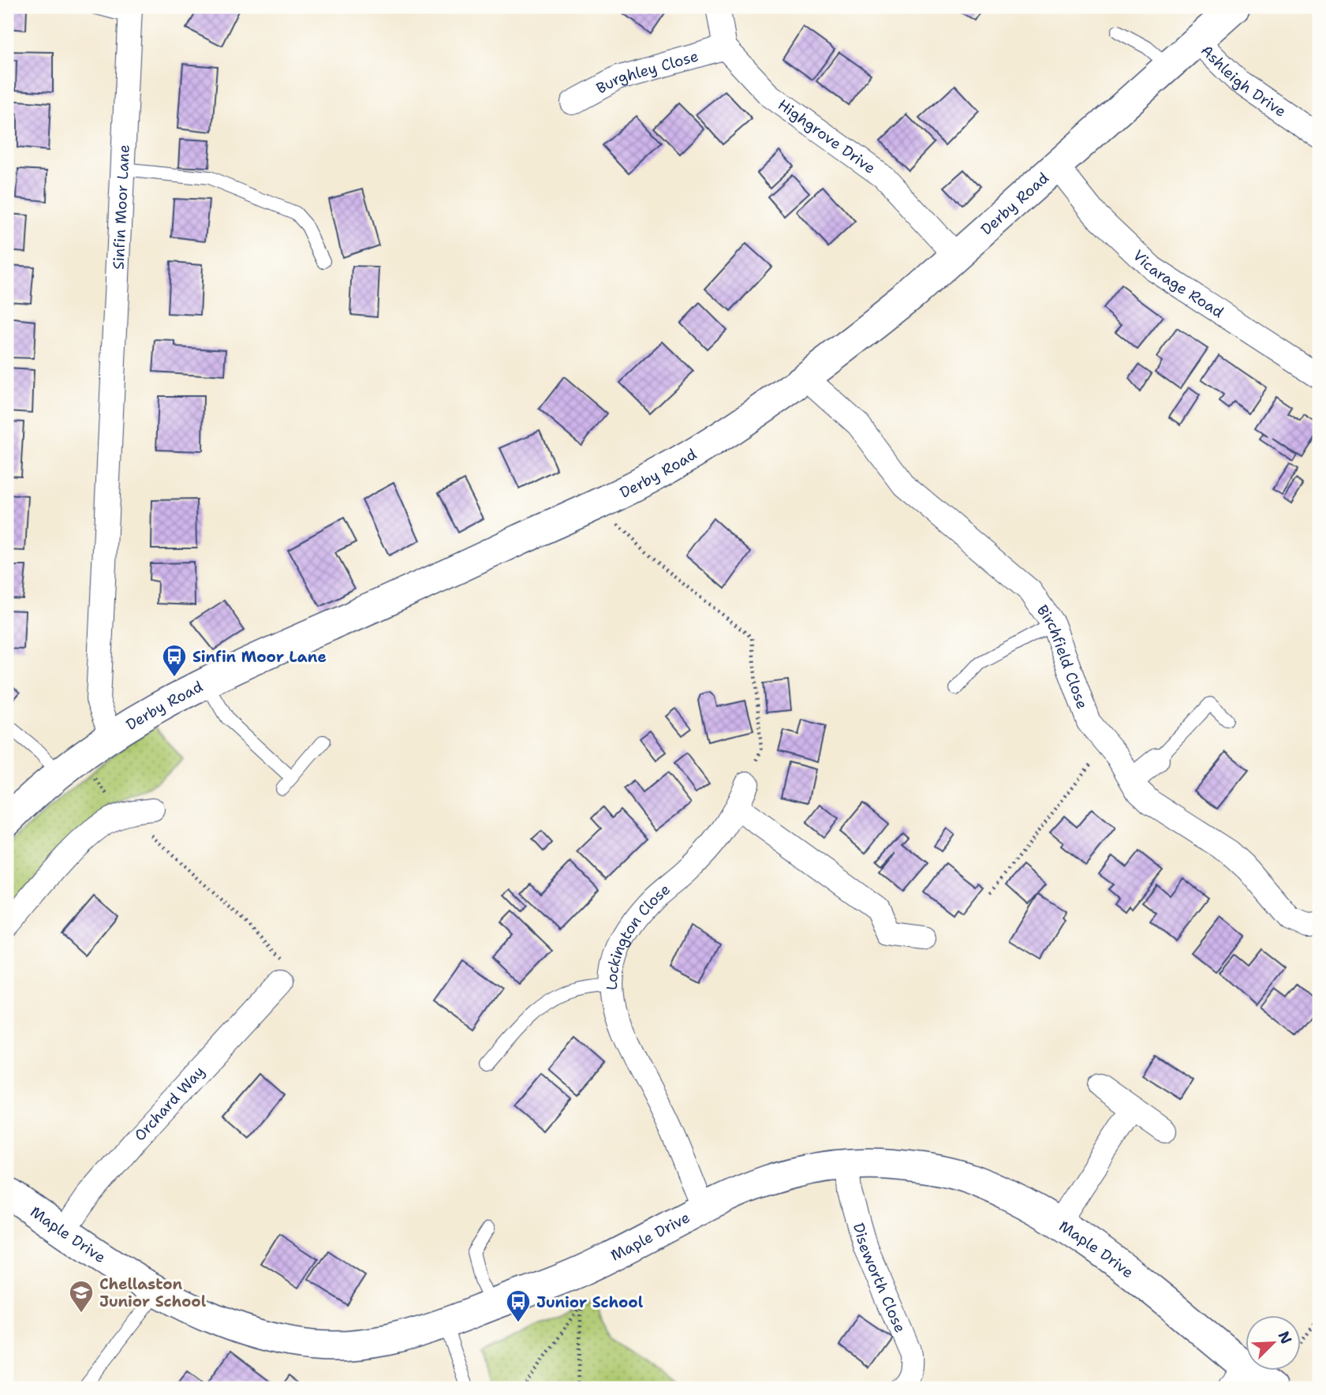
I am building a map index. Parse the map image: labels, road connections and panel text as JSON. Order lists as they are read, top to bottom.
{
  "streets": {
    "main road": ["Derby Road", "Maple Drive"],
    "street": [
      "Burghley Close",
      "Ashleigh Drive",
      "Highgrove Drive",
      "Sinfin Moor Lane",
      "Vicarage Road",
      "Birchfield Close",
      "Lockington Close",
      "Orchard Way",
      "Diseworth Close"
    ]
  },
  "crossings": [
    ["Burghley Close", "Highgrove Drive"],
    ["Ashleigh Drive", "Derby Road"],
    ["Highgrove Drive", "Derby Road"],
    ["Derby Road", "Sinfin Moor Lane"],
    ["Derby Road", "Vicarage Road"],
    ["Derby Road", "Birchfield Close"],
    ["Lockington Close", "Maple Drive"],
    ["Orchard Way", "Maple Drive"],
    ["Maple Drive", "Diseworth Close"]
  ],
  "places": {
    "bus stop": ["Sinfin Moor Lane", "Junior School"],
    "school or university": ["Chellaston Junior School"]
  },
  "north": "top right"
}
